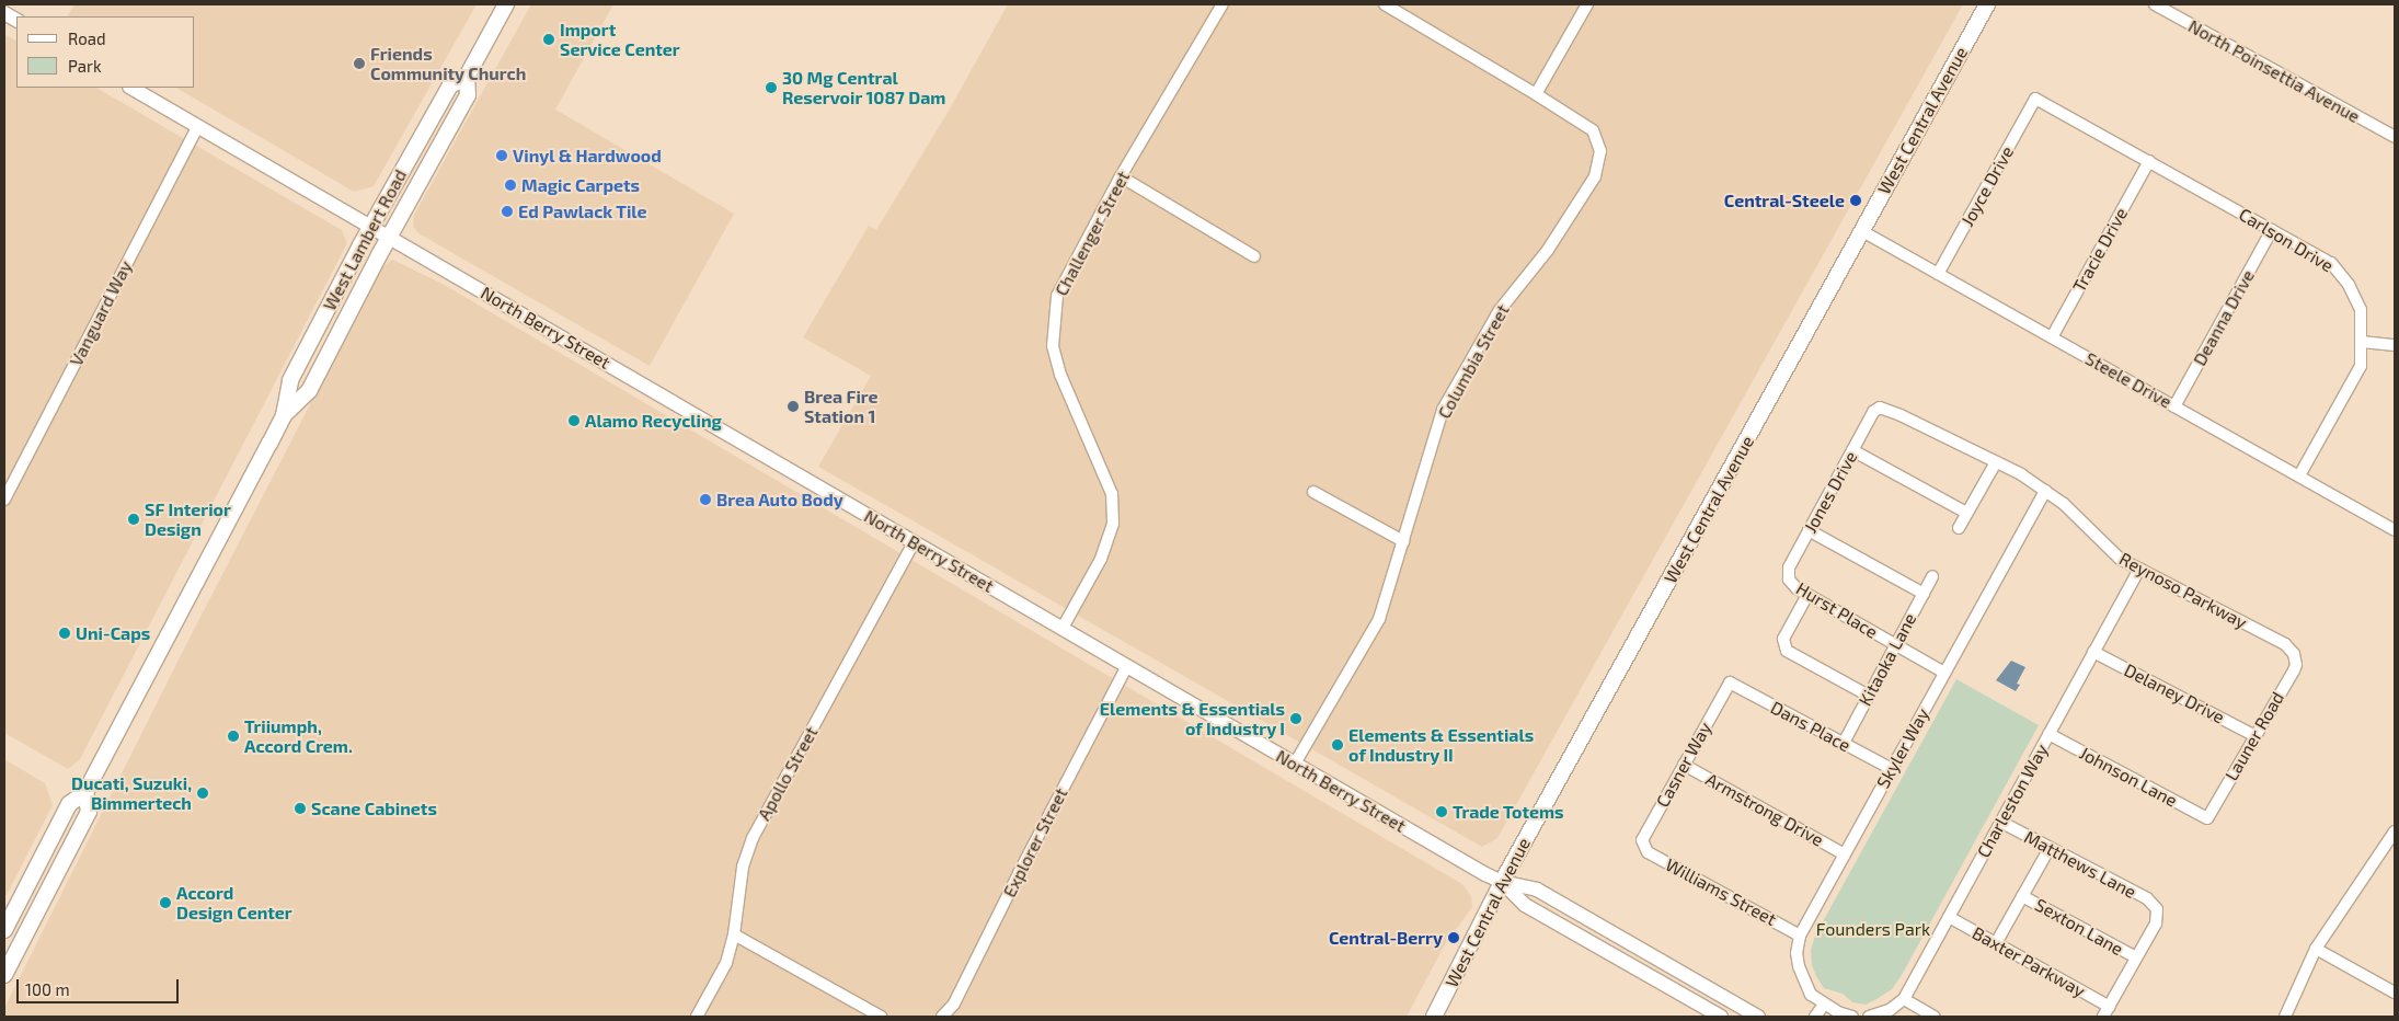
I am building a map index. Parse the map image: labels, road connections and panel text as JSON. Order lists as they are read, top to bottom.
{
  "streets": {
    "main road": ["West Central Avenue", "West Lambert Road"],
    "street": [
      "North Poinsettia Avenue",
      "Joyce Drive",
      "Challenger Street",
      "Carlson Drive",
      "Tracie Drive",
      "Vanguard Way",
      "Deanna Drive",
      "North Berry Street",
      "Columbia Street",
      "Steele Drive",
      "Jones Drive",
      "Reynoso Parkway",
      "Hurst Place",
      "Kitaoka Lane",
      "Delaney Drive",
      "Dans Place",
      "Launer Road",
      "Skyler Way",
      "Casner Way",
      "Apollo Street",
      "Johnson Lane",
      "Charleston Way",
      "Armstrong Drive",
      "Explorer Street",
      "Matthews Lane",
      "Williams Street",
      "Sexton Lane",
      "Baxter Parkway"
    ]
  },
  "crossings": [
    ["West Central Avenue", "North Berry Street"],
    ["West Central Avenue", "Steele Drive"],
    ["Joyce Drive", "Carlson Drive"],
    ["Joyce Drive", "Steele Drive"],
    ["Challenger Street", "North Berry Street"],
    ["West Lambert Road", "North Berry Street"],
    ["Carlson Drive", "Tracie Drive"],
    ["Carlson Drive", "Deanna Drive"],
    ["Carlson Drive", "Steele Drive"],
    ["Tracie Drive", "Steele Drive"],
    ["Vanguard Way", "North Berry Street"],
    ["Deanna Drive", "Steele Drive"],
    ["North Berry Street", "Columbia Street"],
    ["North Berry Street", "Apollo Street"],
    ["North Berry Street", "Explorer Street"],
    ["Jones Drive", "Reynoso Parkway"],
    ["Jones Drive", "Hurst Place"],
    ["Reynoso Parkway", "Launer Road"],
    ["Reynoso Parkway", "Skyler Way"],
    ["Reynoso Parkway", "Charleston Way"],
    ["Hurst Place", "Kitaoka Lane"],
    ["Hurst Place", "Skyler Way"],
    ["Kitaoka Lane", "Dans Place"],
    ["Delaney Drive", "Launer Road"],
    ["Delaney Drive", "Charleston Way"],
    ["Dans Place", "Skyler Way"],
    ["Dans Place", "Casner Way"],
    ["Launer Road", "Johnson Lane"],
    ["Skyler Way", "Armstrong Drive"],
    ["Skyler Way", "Williams Street"],
    ["Casner Way", "Armstrong Drive"],
    ["Casner Way", "Williams Street"],
    ["Johnson Lane", "Charleston Way"],
    ["Charleston Way", "Matthews Lane"],
    ["Charleston Way", "Baxter Parkway"],
    ["Matthews Lane", "Sexton Lane"]
  ],
  "parks": ["Founders Park"],
  "places": [
    "Import Service Center",
    "Friends Community Church",
    "30 Mg Central Reservoir 1087 Dam",
    "Vinyl & Hardwood",
    "Magic Carpets",
    "Central-Steele",
    "Ed Pawlack Tile",
    "Brea Fire Station 1",
    "Alamo Recycling",
    "Brea Auto Body",
    "SF Interior Design",
    "Uni-Caps",
    "Elements & Essentials of Industry I",
    "Triiumph, Accord Crem.",
    "Elements & Essentials of Industry II",
    "Ducati, Suzuki, Bimmertech",
    "Scane Cabinets",
    "Trade Totems",
    "Accord Design Center",
    "Central-Berry"
  ],
  "legend": ["Road", "Park"],
  "scale_bar": "100 m"
}
